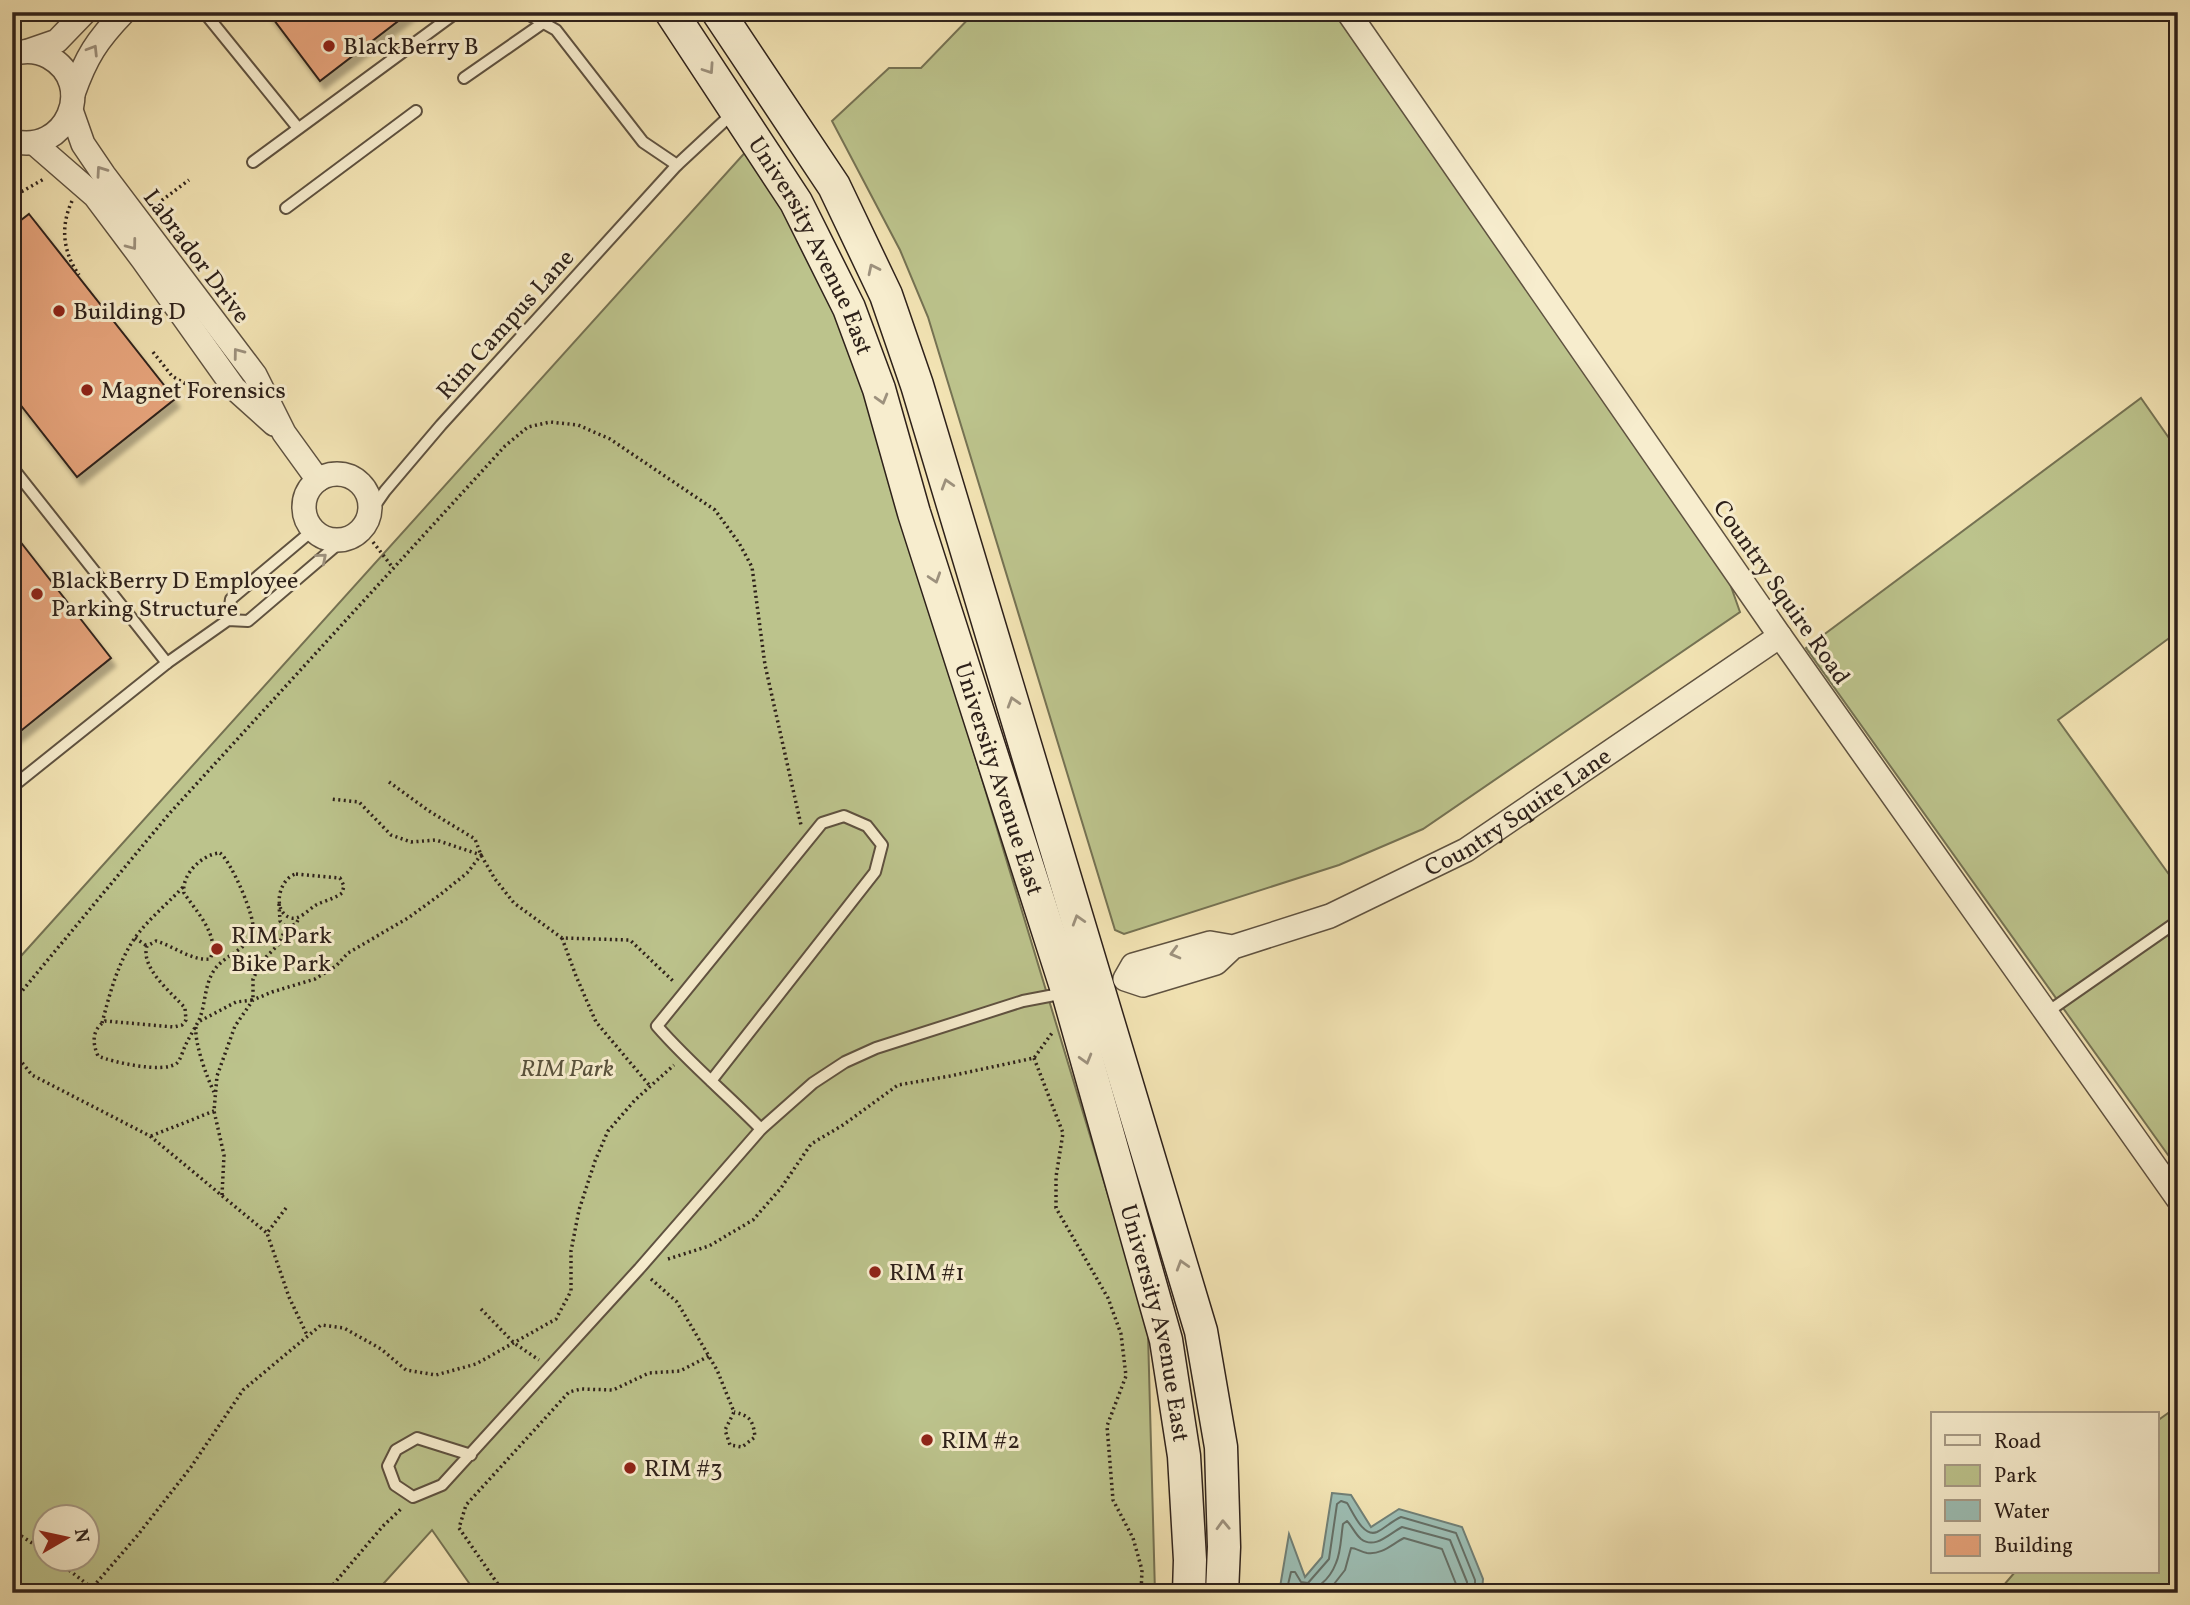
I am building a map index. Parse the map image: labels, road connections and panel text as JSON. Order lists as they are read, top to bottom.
{
  "streets": {
    "main road": ["University Avenue East", "Country Squire Lane"],
    "street": ["Labrador Drive", "Country Squire Road"],
    "lane": ["Rim Campus Lane"]
  },
  "crossings": [
    ["University Avenue East", "Rim Campus Lane"],
    ["University Avenue East", "Country Squire Lane"],
    ["Labrador Drive", "Rim Campus Lane"],
    ["Country Squire Road", "Country Squire Lane"]
  ],
  "parks": ["RIM Park"],
  "places": [
    "BlackBerry B",
    "Building D",
    "Magnet Forensics",
    "BlackBerry D Employee Parking Structure",
    "RIM Park Bike Park",
    "RIM #1",
    "RIM #2",
    "RIM #3"
  ],
  "legend": [
    "Road",
    "Park",
    "Water",
    "Building"
  ],
  "north": "right"
}
